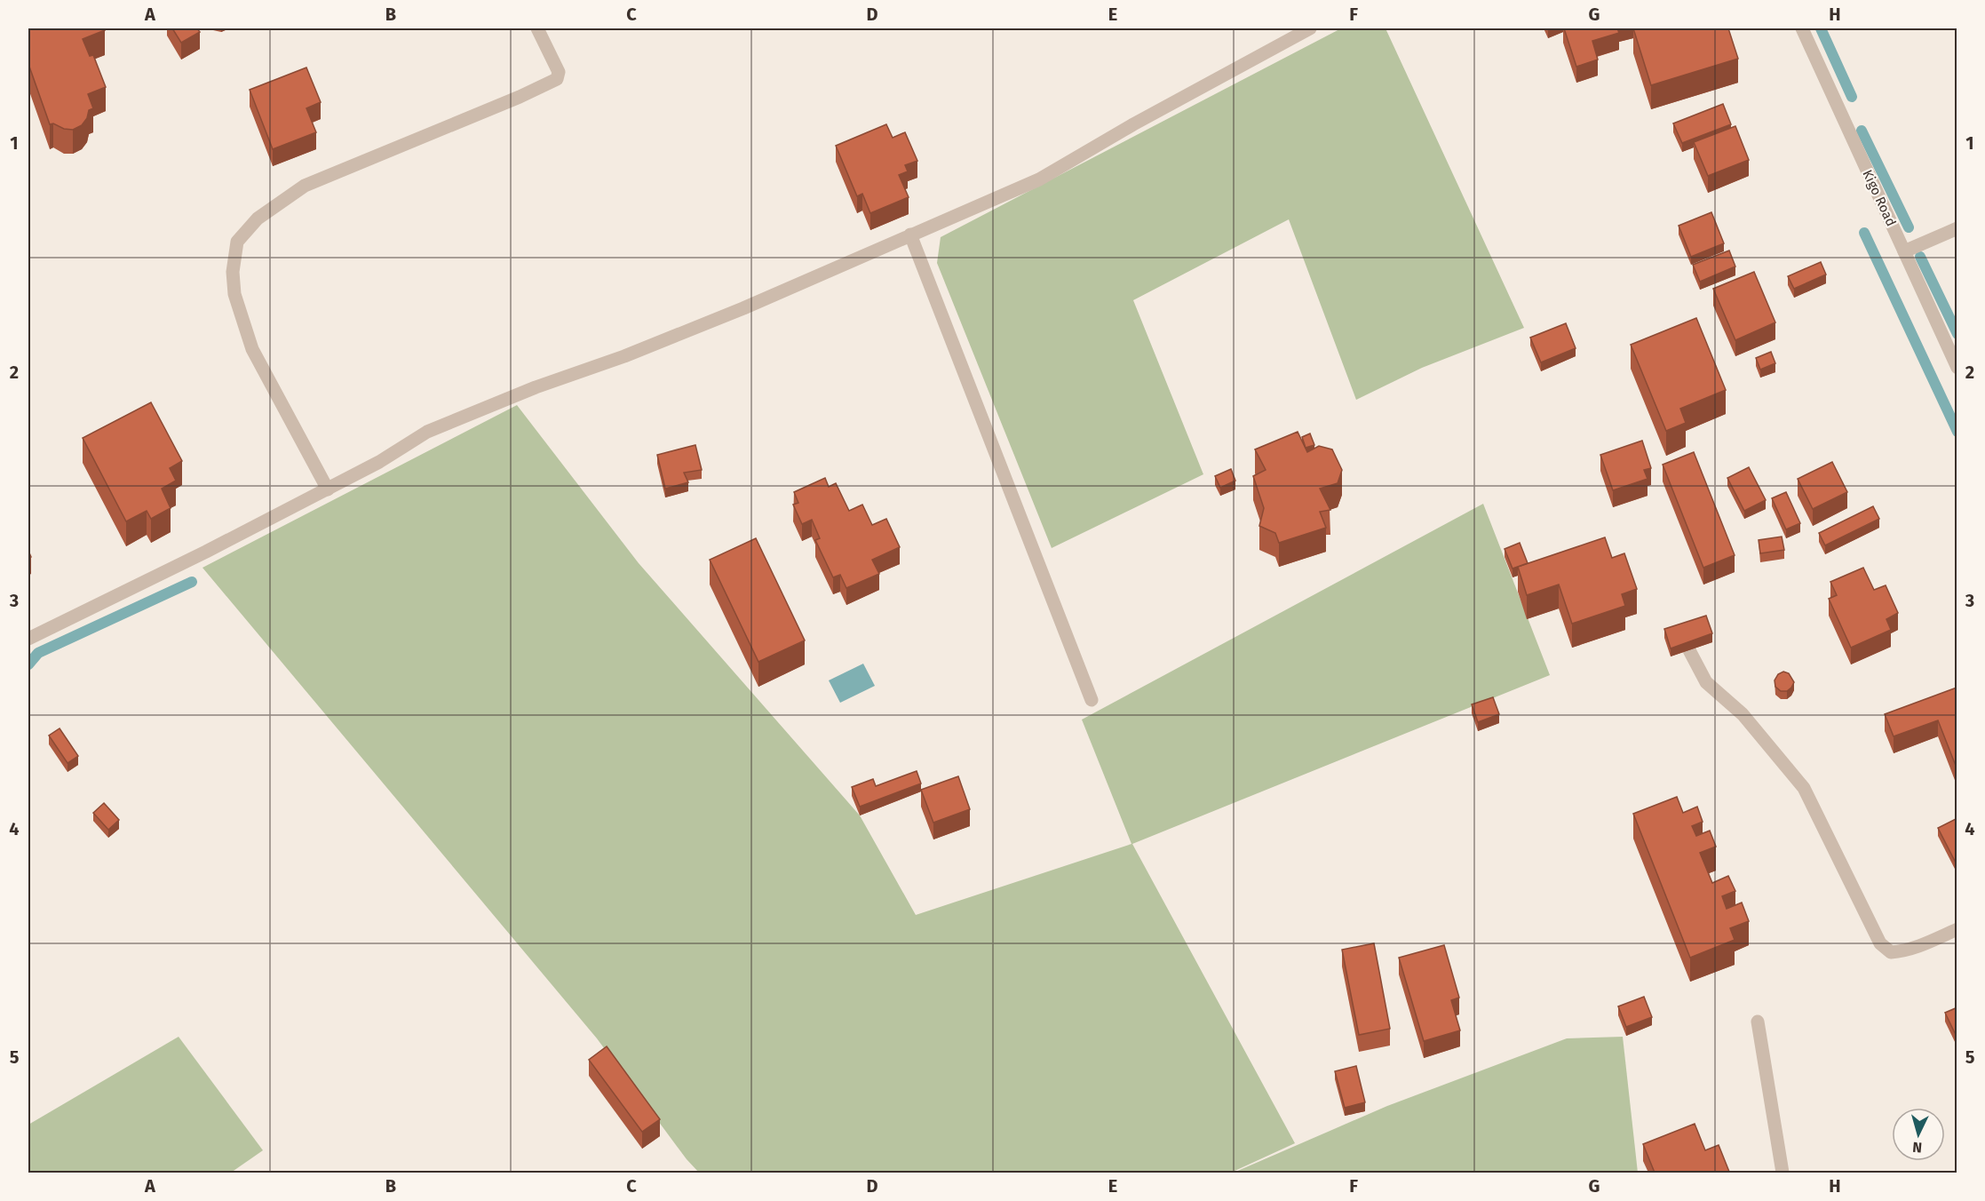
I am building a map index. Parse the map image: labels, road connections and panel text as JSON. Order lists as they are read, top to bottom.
{
  "streets": {
    "street": ["Kigo Road"]
  },
  "north": "bottom",
  "grid": {
    "columns": [
      "A",
      "B",
      "C",
      "D",
      "E",
      "F",
      "G",
      "H"
    ],
    "rows": [
      "1",
      "2",
      "3",
      "4",
      "5"
    ]
  }
}
